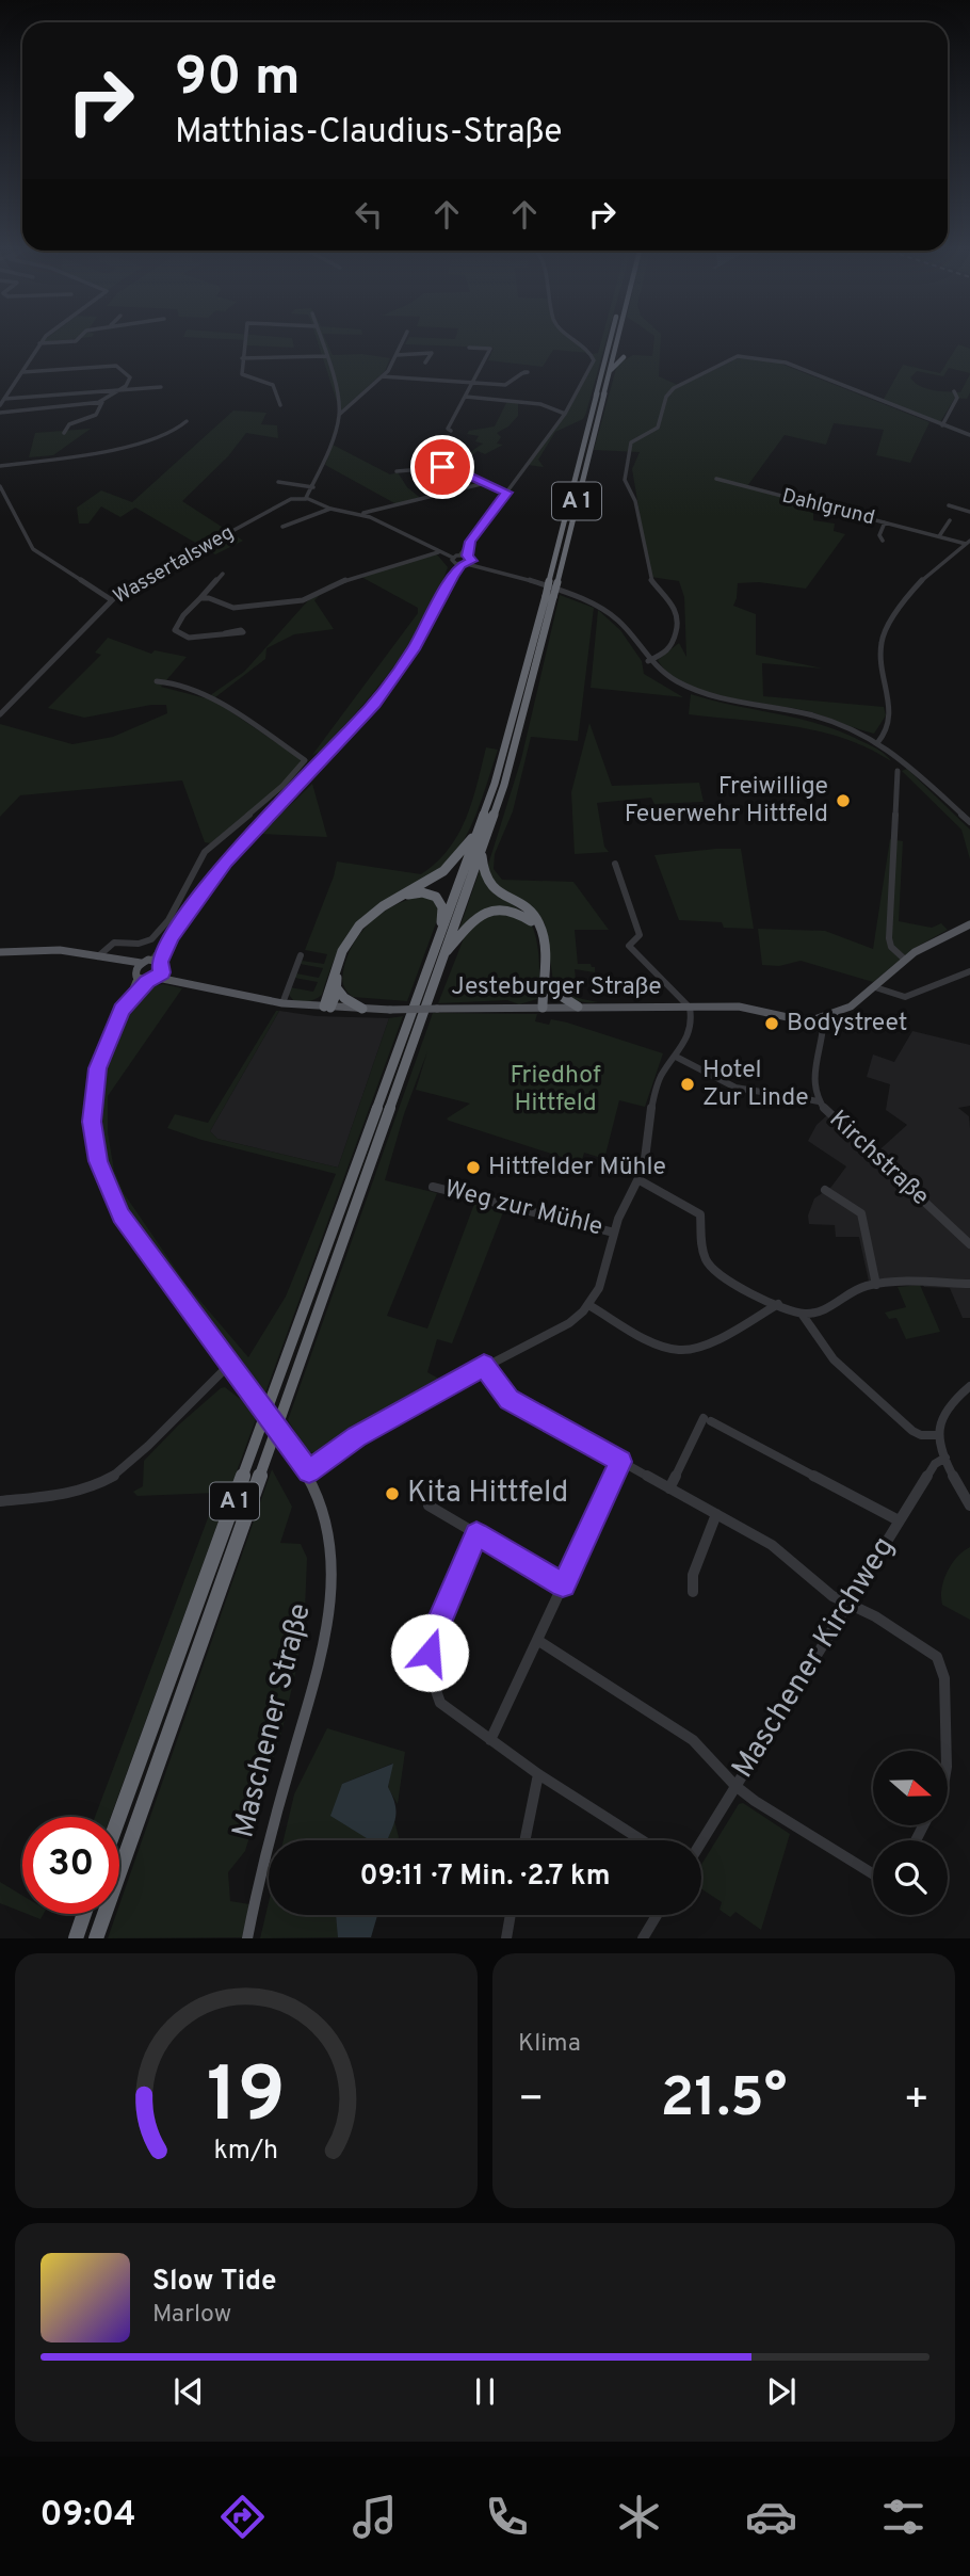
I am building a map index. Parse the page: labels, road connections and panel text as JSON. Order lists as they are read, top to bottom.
{
  "streets": {
    "highway": ["A 1"],
    "main road": ["Jesteburger Straße", "Maschener Straße"],
    "street": [
      "Dahlgrund",
      "Wassertalsweg",
      "Kirchstraße",
      "Weg zur Mühle",
      "Maschener Kirchweg"
    ]
  },
  "crossings": [
    ["Jesteburger Straße", "Kirchstraße"]
  ],
  "parks": ["Friedhof Hittfeld"],
  "places": [
    "Freiwillige Feuerwehr Hittfeld",
    "Bodystreet",
    "Hotel Zur Linde",
    "Hittfelder Mühle",
    "Kita Hittfeld"
  ],
  "north": "right",
  "page": {
    "turn": ["90 m", "Matthias-Claudius-Straße"],
    "limit": "30",
    "trip": "09:11 · 7 Min. · 2.7 km",
    "tile": "Klima",
    "heat": ["−", "21.5°", "+"],
    "song": ["Slow Tide", "Marlow"],
    "tabs": "09:04",
    "gauge": ["19", "km/h"]
  }
}
